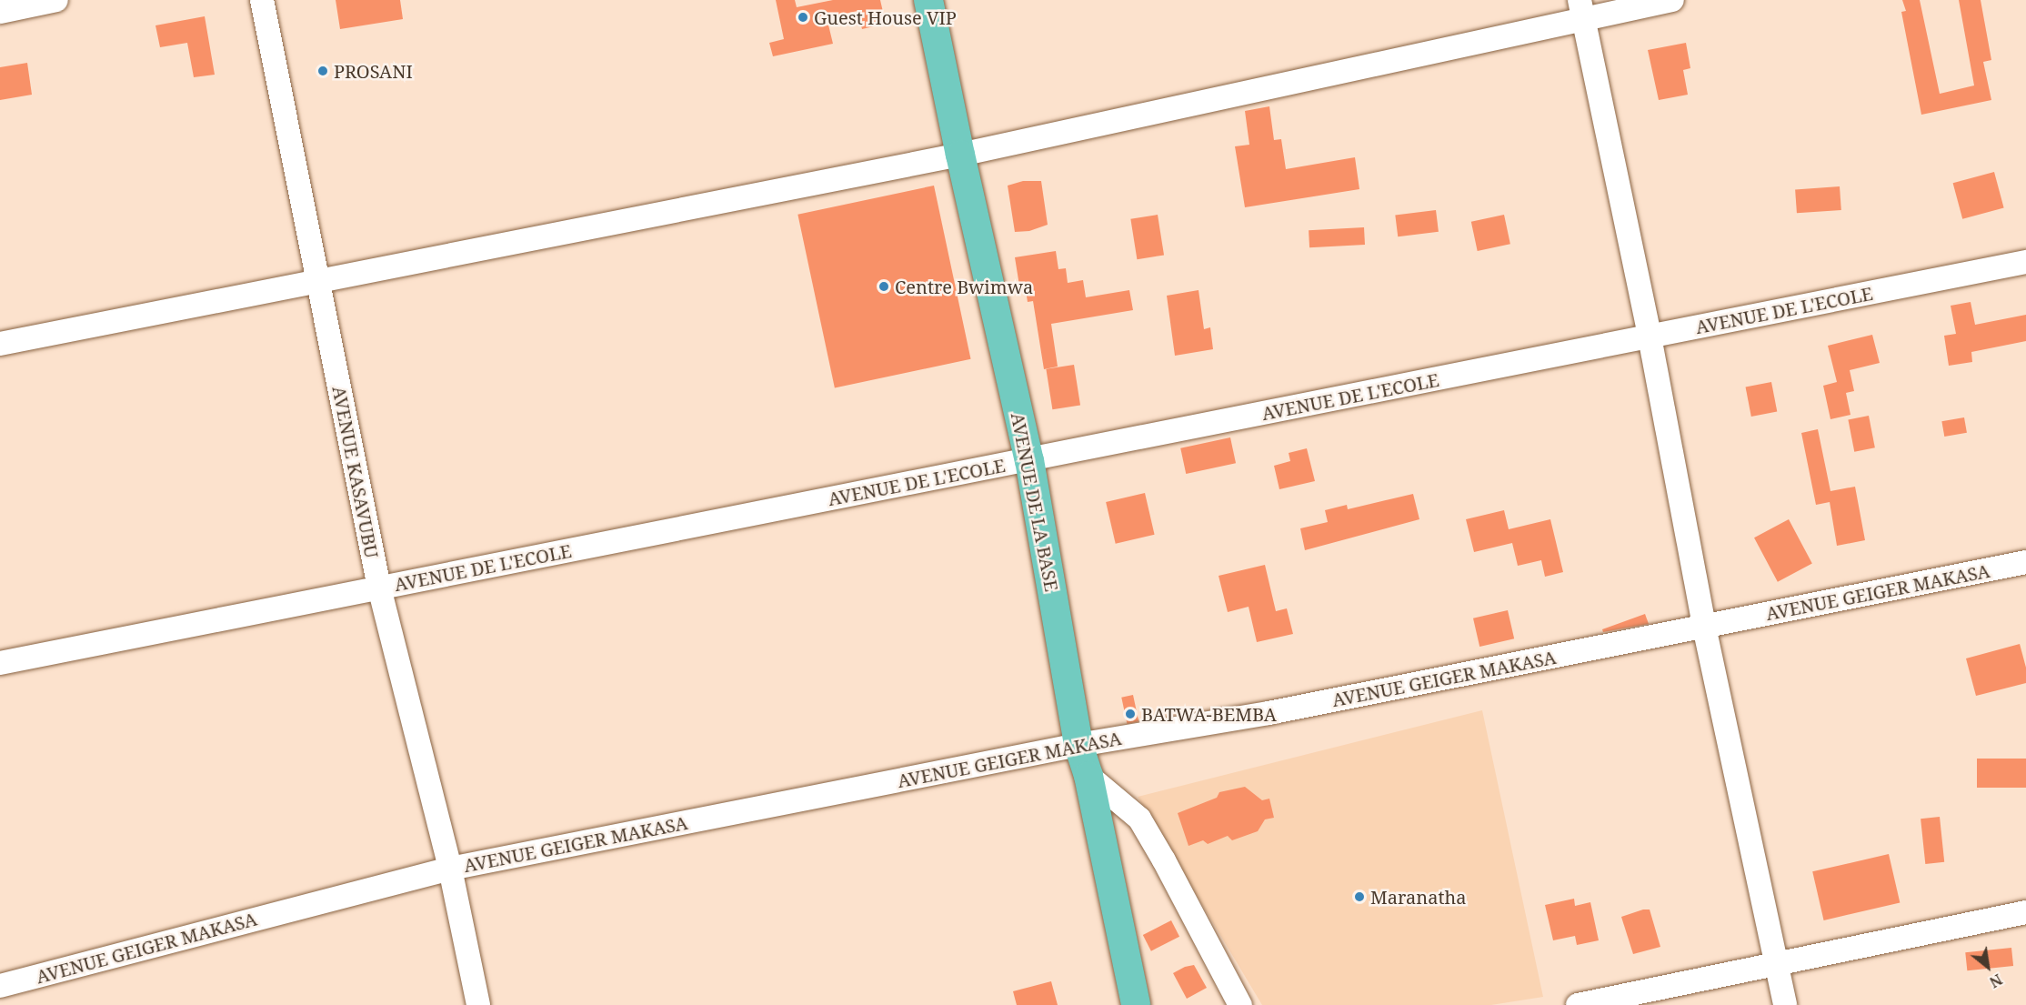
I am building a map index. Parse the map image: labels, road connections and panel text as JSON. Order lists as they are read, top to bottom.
{
  "streets": {
    "main road": ["AVENUE DE LA BASE"],
    "street": ["AVENUE DE L'ECOLE", "AVENUE KASAVUBU", "AVENUE GEIGER MAKASA"]
  },
  "crossings": [
    ["AVENUE DE L'ECOLE", "AVENUE KASAVUBU"],
    ["AVENUE DE L'ECOLE", "AVENUE DE LA BASE"],
    ["AVENUE KASAVUBU", "AVENUE GEIGER MAKASA"],
    ["AVENUE DE LA BASE", "AVENUE GEIGER MAKASA"]
  ],
  "places": [
    "Guest House VIP",
    "PROSANI",
    "Centre Bwimwa",
    "BATWA-BEMBA",
    "Maranatha"
  ],
  "north": "bottom right"
}
